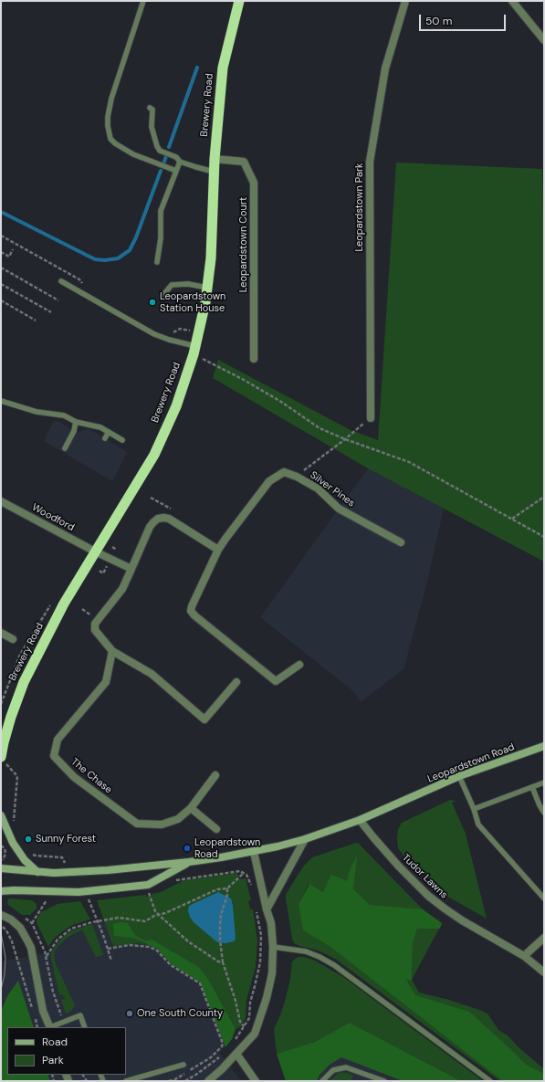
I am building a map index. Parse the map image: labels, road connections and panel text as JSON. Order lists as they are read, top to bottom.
{
  "streets": {
    "highway": ["Brewery Road"],
    "main road": ["Leopardstown Road"],
    "street": [
      "Leopardstown Park",
      "Leopardstown Court",
      "Silver Pines",
      "Woodford",
      "The Chase",
      "Tudor Lawns"
    ]
  },
  "crossings": [
    ["Brewery Road", "Leopardstown Court"],
    ["Brewery Road", "Woodford"],
    ["Leopardstown Road", "Tudor Lawns"]
  ],
  "places": [
    "Leopardstown Station House",
    "Sunny Forest",
    "Leopardstown Road",
    "One South County"
  ],
  "legend": ["Road", "Park"],
  "scale_bar": "50 m"
}
